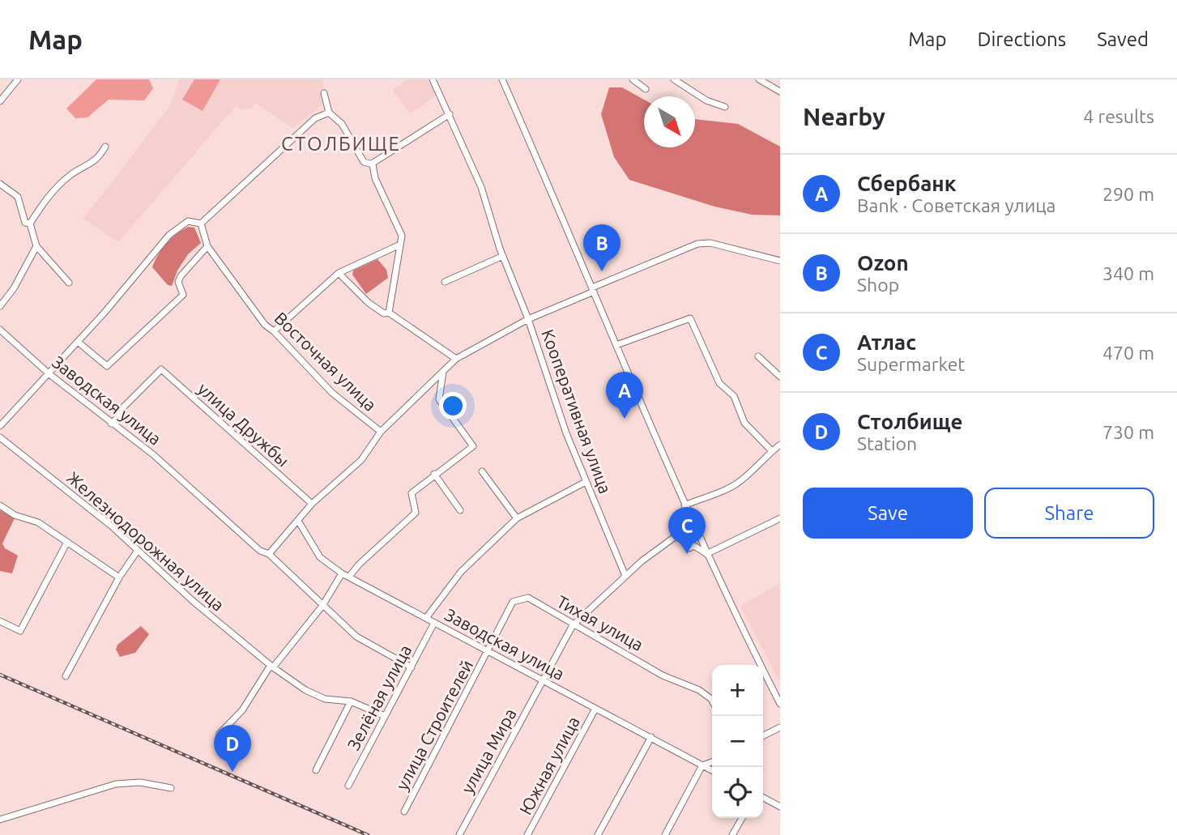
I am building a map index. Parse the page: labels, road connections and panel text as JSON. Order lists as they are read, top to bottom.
{
  "streets": {
    "street": [
      "Восточная улица",
      "Заводская улица",
      "Кооперативная улица",
      "улица Дружбы",
      "Железнодорожная улица",
      "Тихая улица",
      "Зелёная улица",
      "улица Строителей",
      "улица Мира",
      "Южная улица"
    ]
  },
  "crossings": [
    ["Заводская улица", "улица Дружбы"],
    ["Заводская улица", "Тихая улица"],
    ["Заводская улица", "Зелёная улица"],
    ["Заводская улица", "улица Строителей"],
    ["Заводская улица", "улица Мира"],
    ["Заводская улица", "Южная улица"],
    ["Железнодорожная улица", "Зелёная улица"],
    ["Тихая улица", "улица Строителей"]
  ],
  "districts": ["СТОЛБИЩЕ"],
  "north": "bottom right",
  "page": {
    "header": "Map",
    "nav": ["Map", "Directions", "Saved"],
    "heading": ["Nearby", "4 results"],
    "list": [
      {
        "mark": "A",
        "name": "Сбербанк",
        "note": "Bank · Советская улица",
        "value": "290 m"
      },
      {
        "mark": "B",
        "name": "Ozon",
        "note": "Shop",
        "value": "340 m"
      },
      {
        "mark": "C",
        "name": "Атлас",
        "note": "Supermarket",
        "value": "470 m"
      },
      {
        "mark": "D",
        "name": "Столбище",
        "note": "Station",
        "value": "730 m"
      }
    ],
    "pins": [
      "B",
      "A",
      "C",
      "D"
    ],
    "buttons": ["Save", "Share"],
    "map_buttons": ["+", "−"]
  }
}
